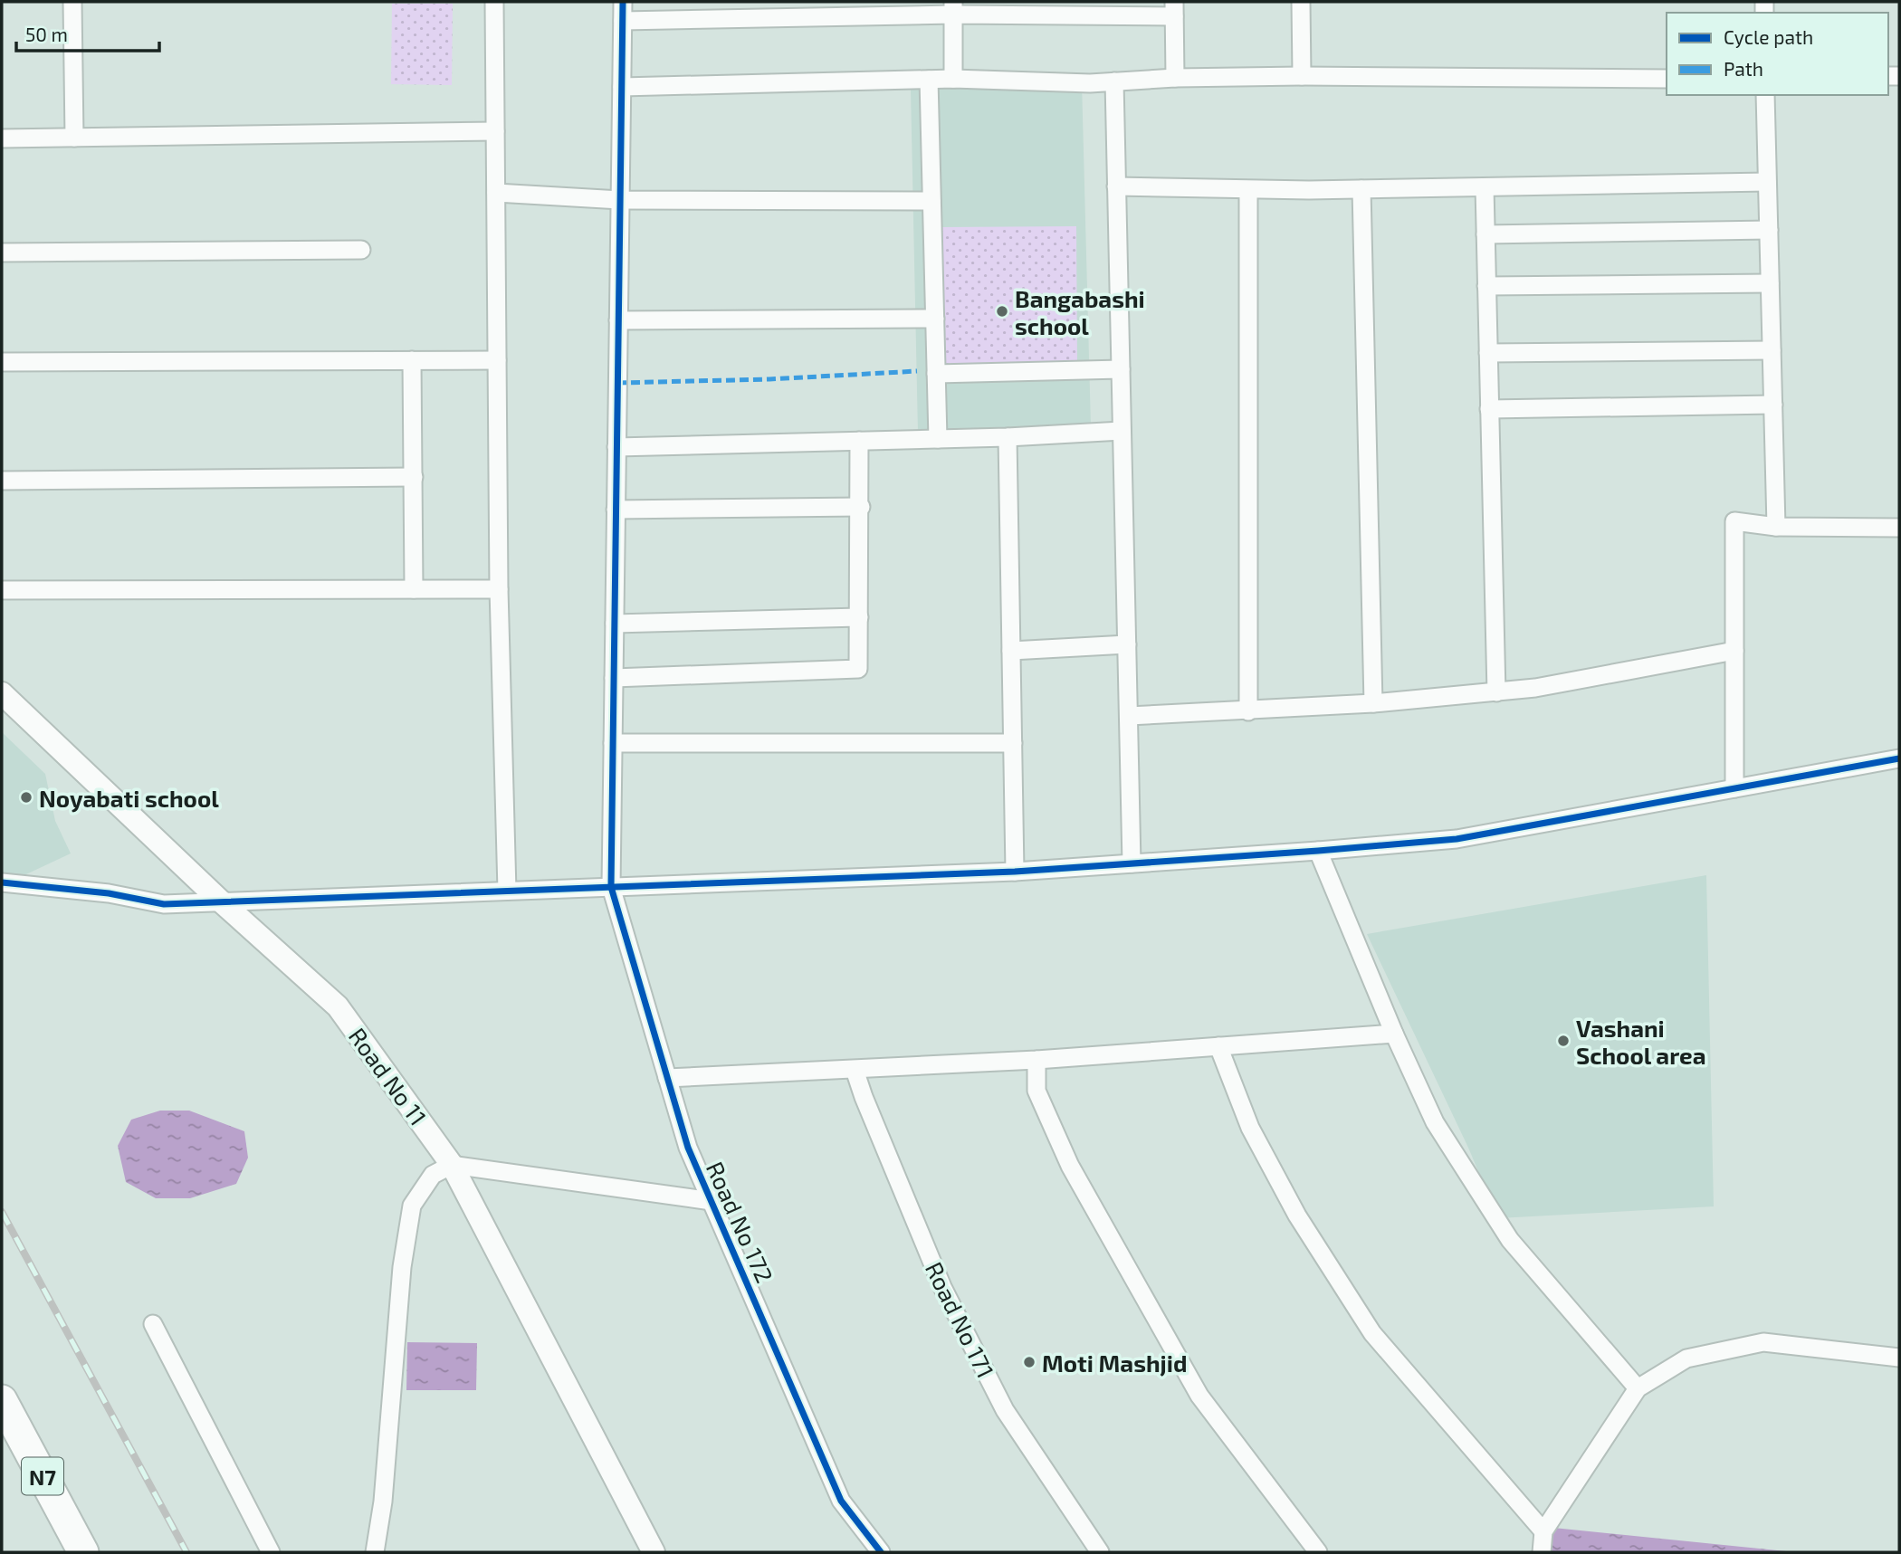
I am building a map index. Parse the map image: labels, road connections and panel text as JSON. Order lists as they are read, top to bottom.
{
  "streets": {
    "highway": ["N7"],
    "street": ["Road No 11", "Road No 172", "Road No 171"]
  },
  "places": [
    "Bangabashi school",
    "Noyabati school",
    "Vashani School area",
    "Moti Mashjid"
  ],
  "legend": ["Cycle path", "Path"],
  "scale_bar": "50 m"
}
